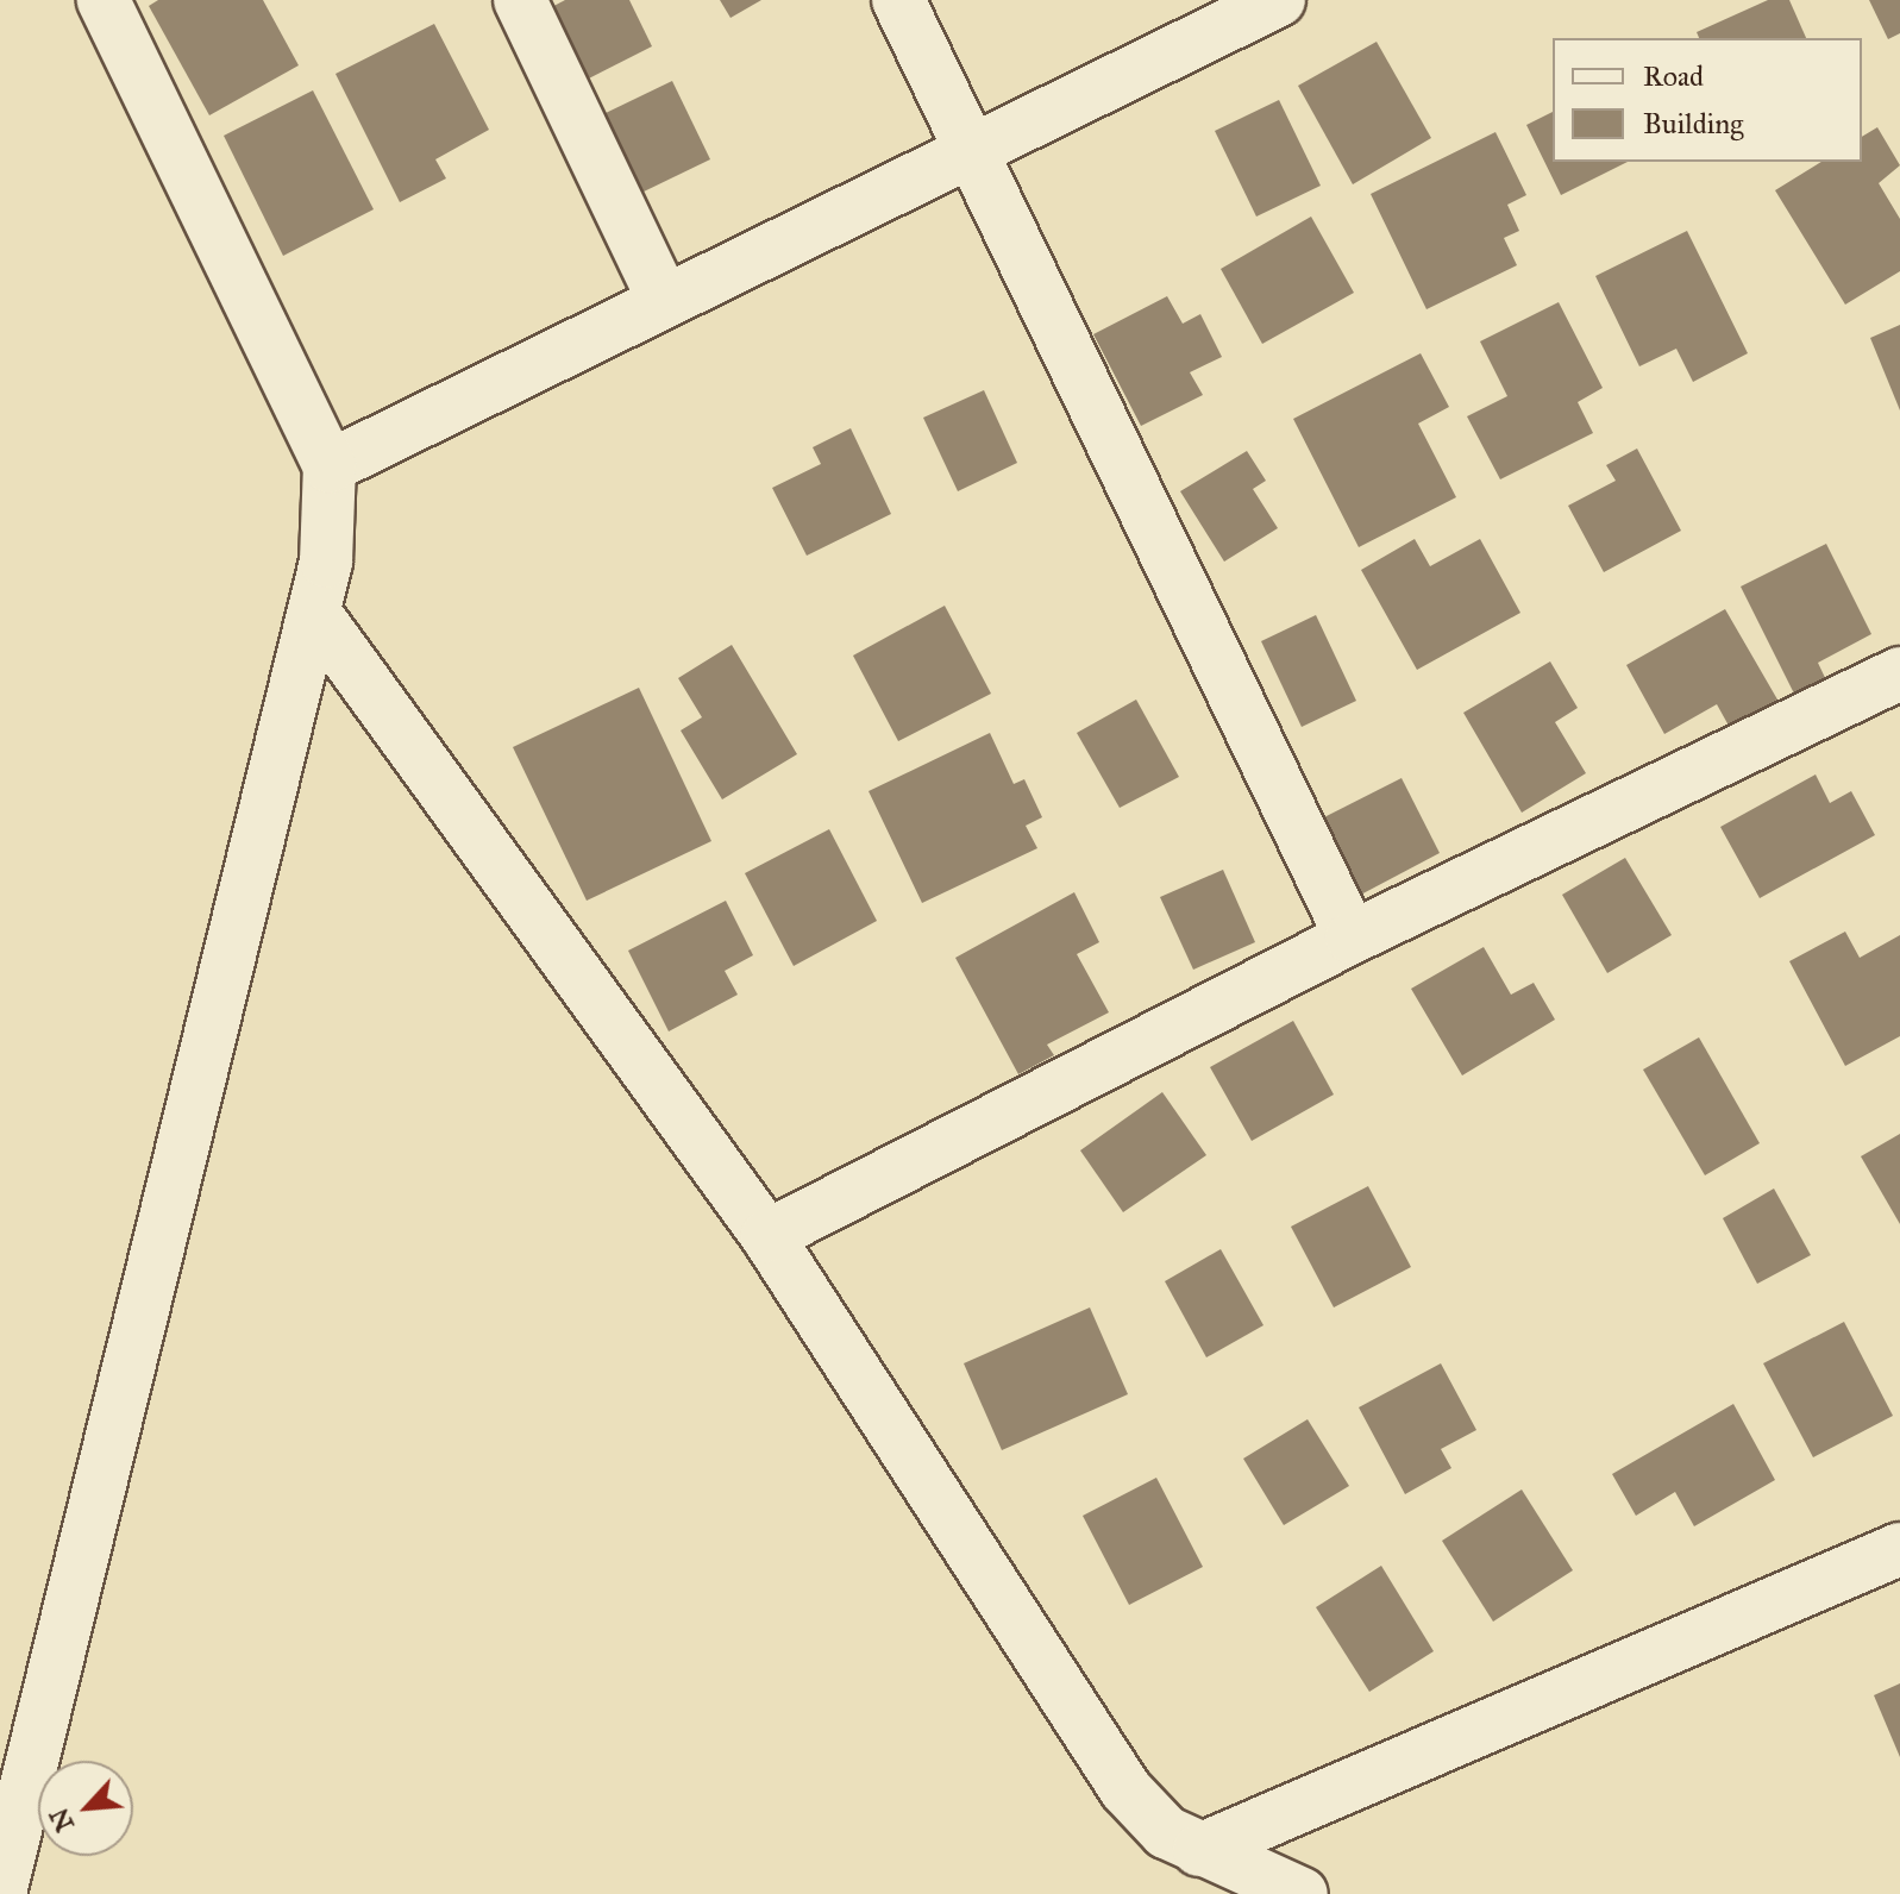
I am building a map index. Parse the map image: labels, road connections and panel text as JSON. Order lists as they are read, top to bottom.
{
  "legend": ["Road", "Building"],
  "north": "bottom left"
}
